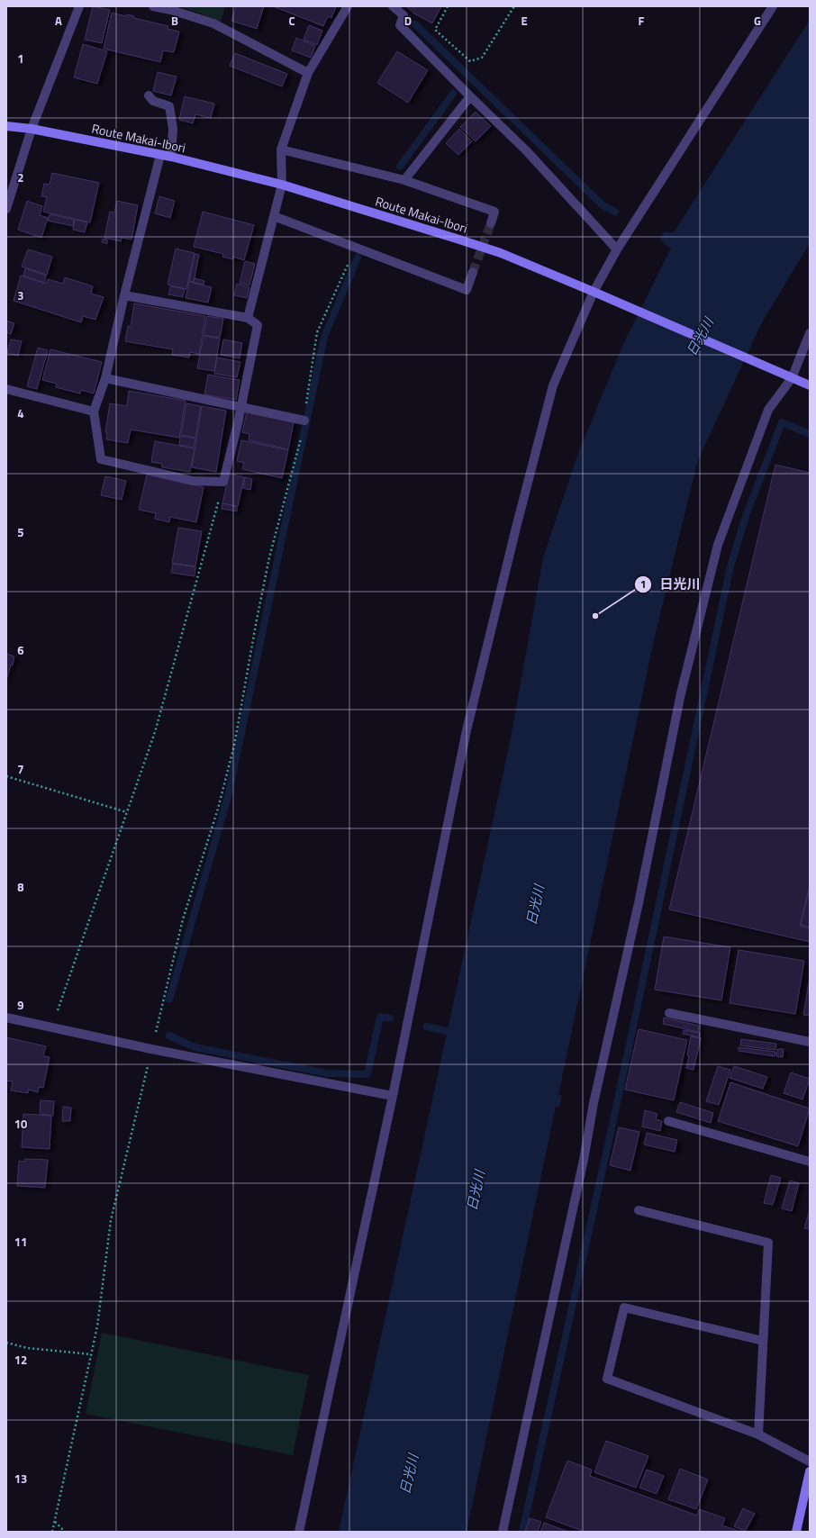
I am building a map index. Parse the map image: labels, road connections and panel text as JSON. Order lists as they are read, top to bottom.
{
  "streets": {
    "main road": ["Route Makai-Ibori"]
  },
  "water": ["日光川"],
  "places": ["日光川"],
  "grid": {
    "columns": [
      "A",
      "B",
      "C",
      "D",
      "E",
      "F",
      "G"
    ],
    "rows": [
      "1",
      "2",
      "3",
      "4",
      "5",
      "6",
      "7",
      "8",
      "9",
      "10",
      "11",
      "12",
      "13"
    ]
  }
}
